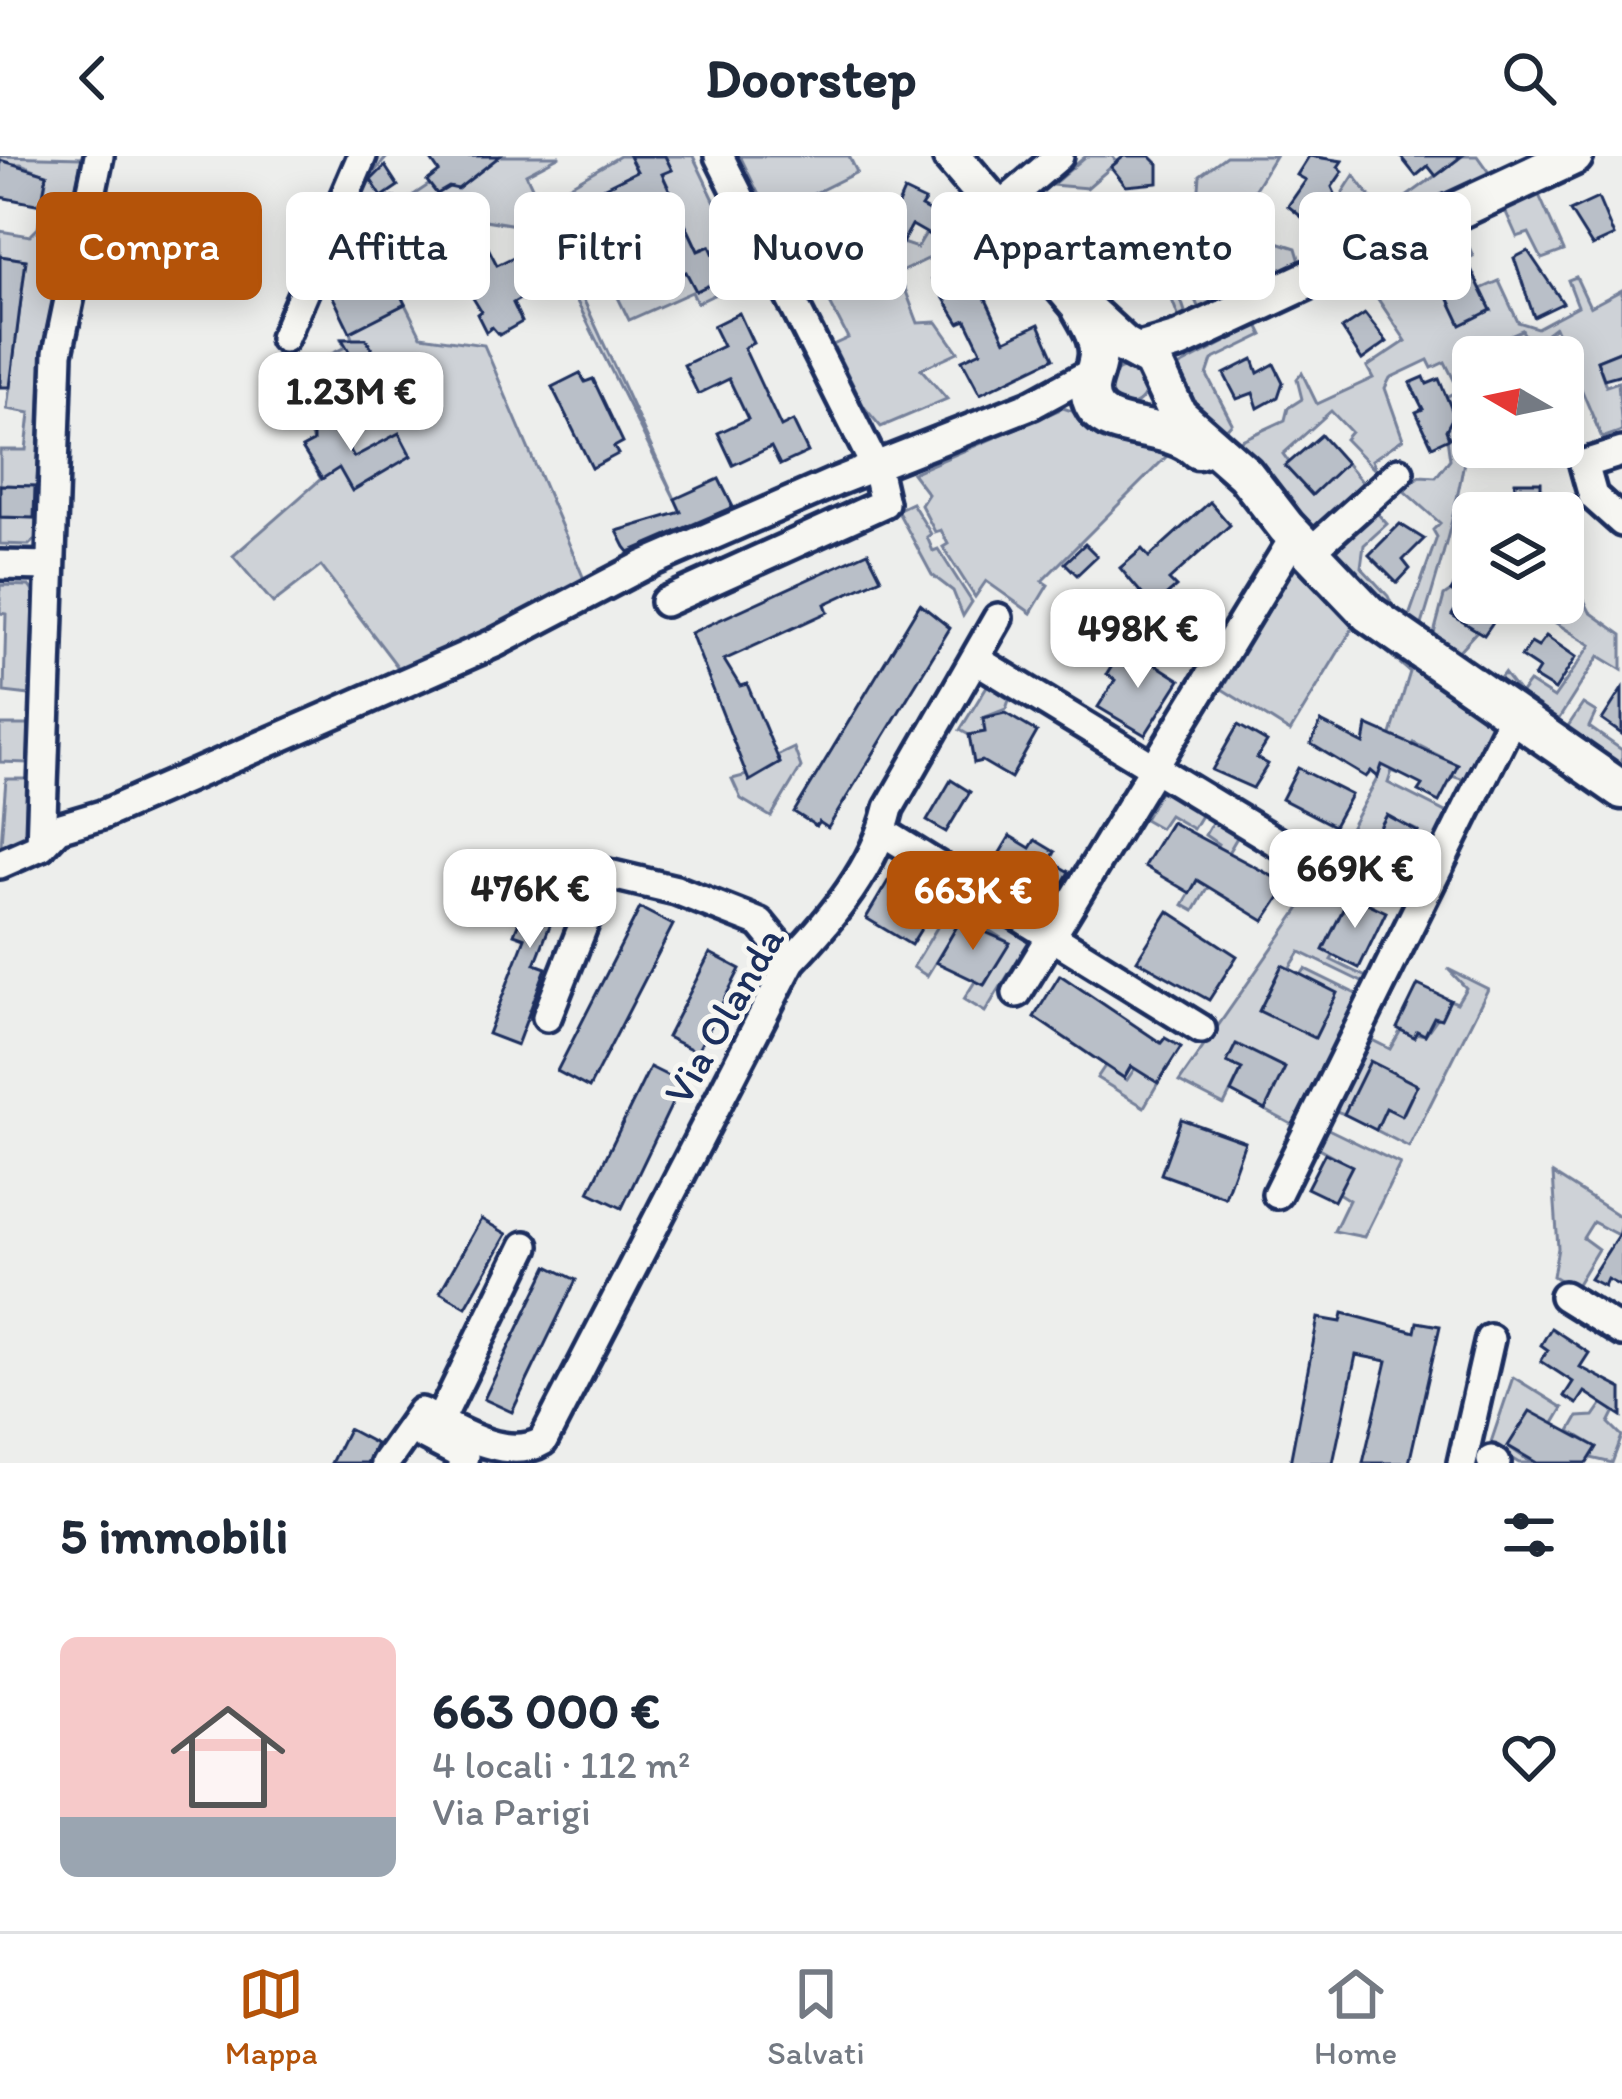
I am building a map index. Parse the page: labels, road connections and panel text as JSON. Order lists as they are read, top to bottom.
{
  "streets": {
    "street": ["Via Olanda"]
  },
  "north": "left",
  "page": {
    "header": "Doorstep",
    "chip": [
      "Compra",
      "Affitta",
      "Filtri",
      "Nuovo",
      "Appartamento",
      "Casa"
    ],
    "price": [
      "1.23M €",
      "498K €",
      "669K €",
      "476K €",
      "663K €"
    ],
    "heading": "5 immobili",
    "list": [
      {
        "name": "663 000 €",
        "note": "4 locali · 112 m² · Via Parigi"
      }
    ],
    "tabs": ["Mappa", "Salvati", "Home"]
  }
}
